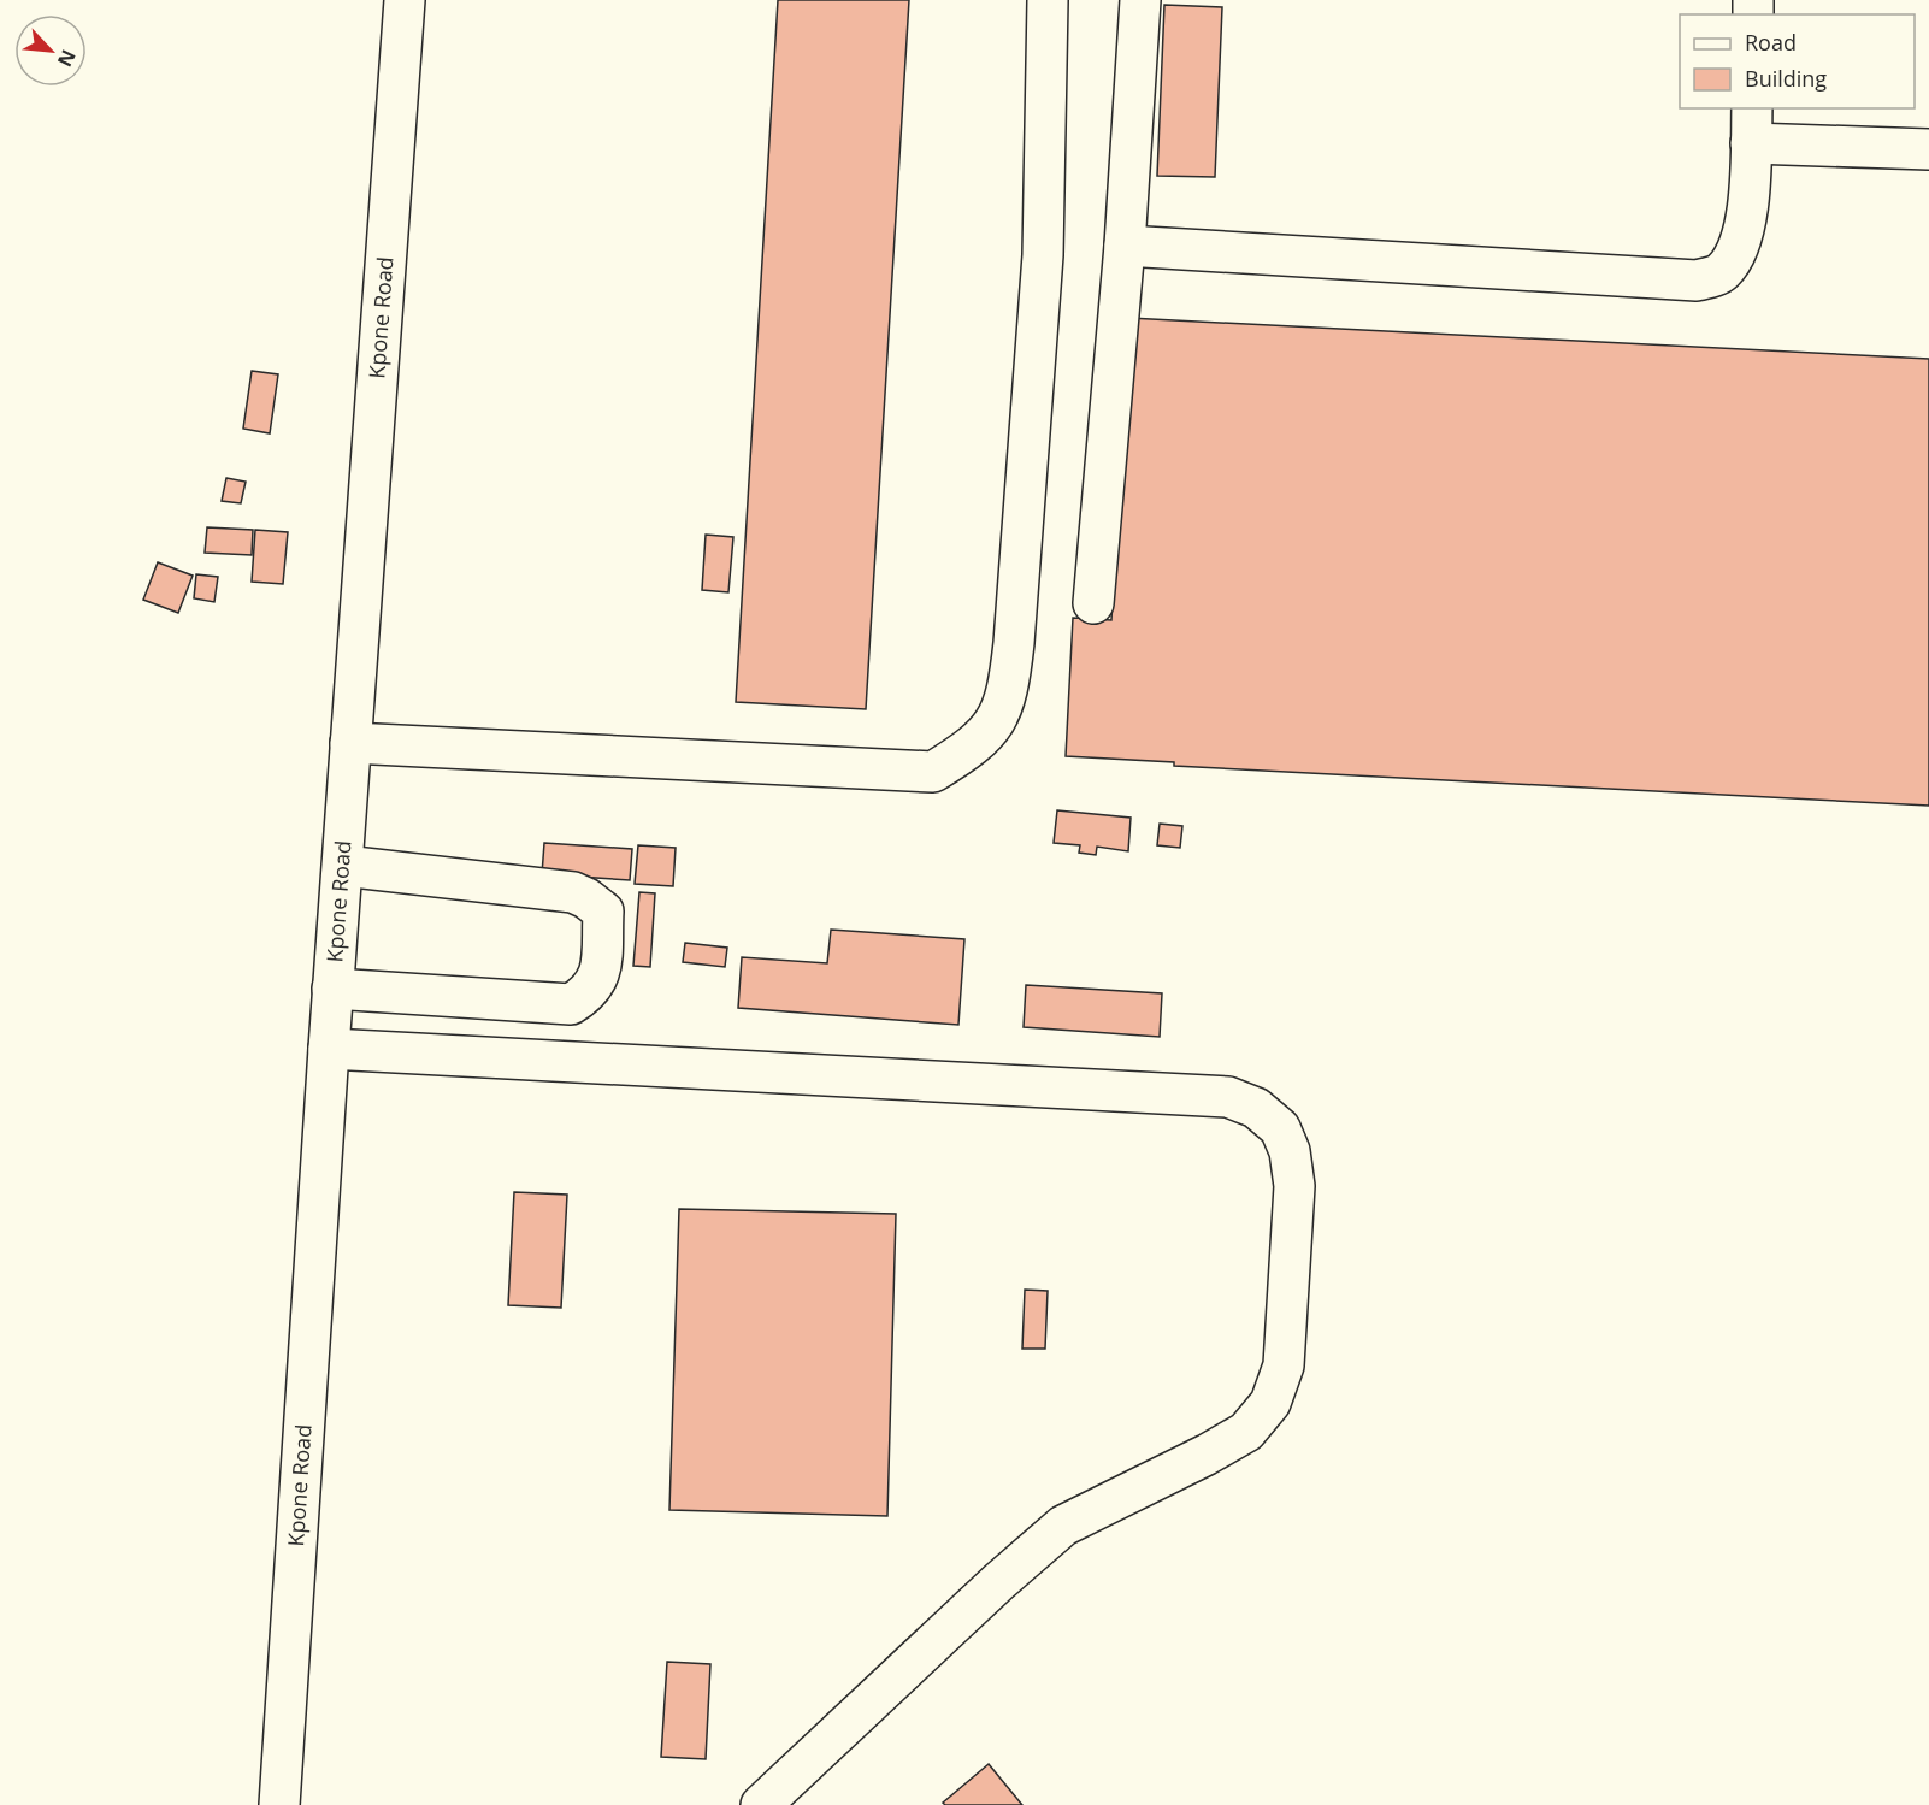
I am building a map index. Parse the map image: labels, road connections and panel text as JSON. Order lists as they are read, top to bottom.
{
  "streets": {
    "main road": ["Kpone Road"]
  },
  "legend": ["Road", "Building"],
  "north": "bottom right"
}
